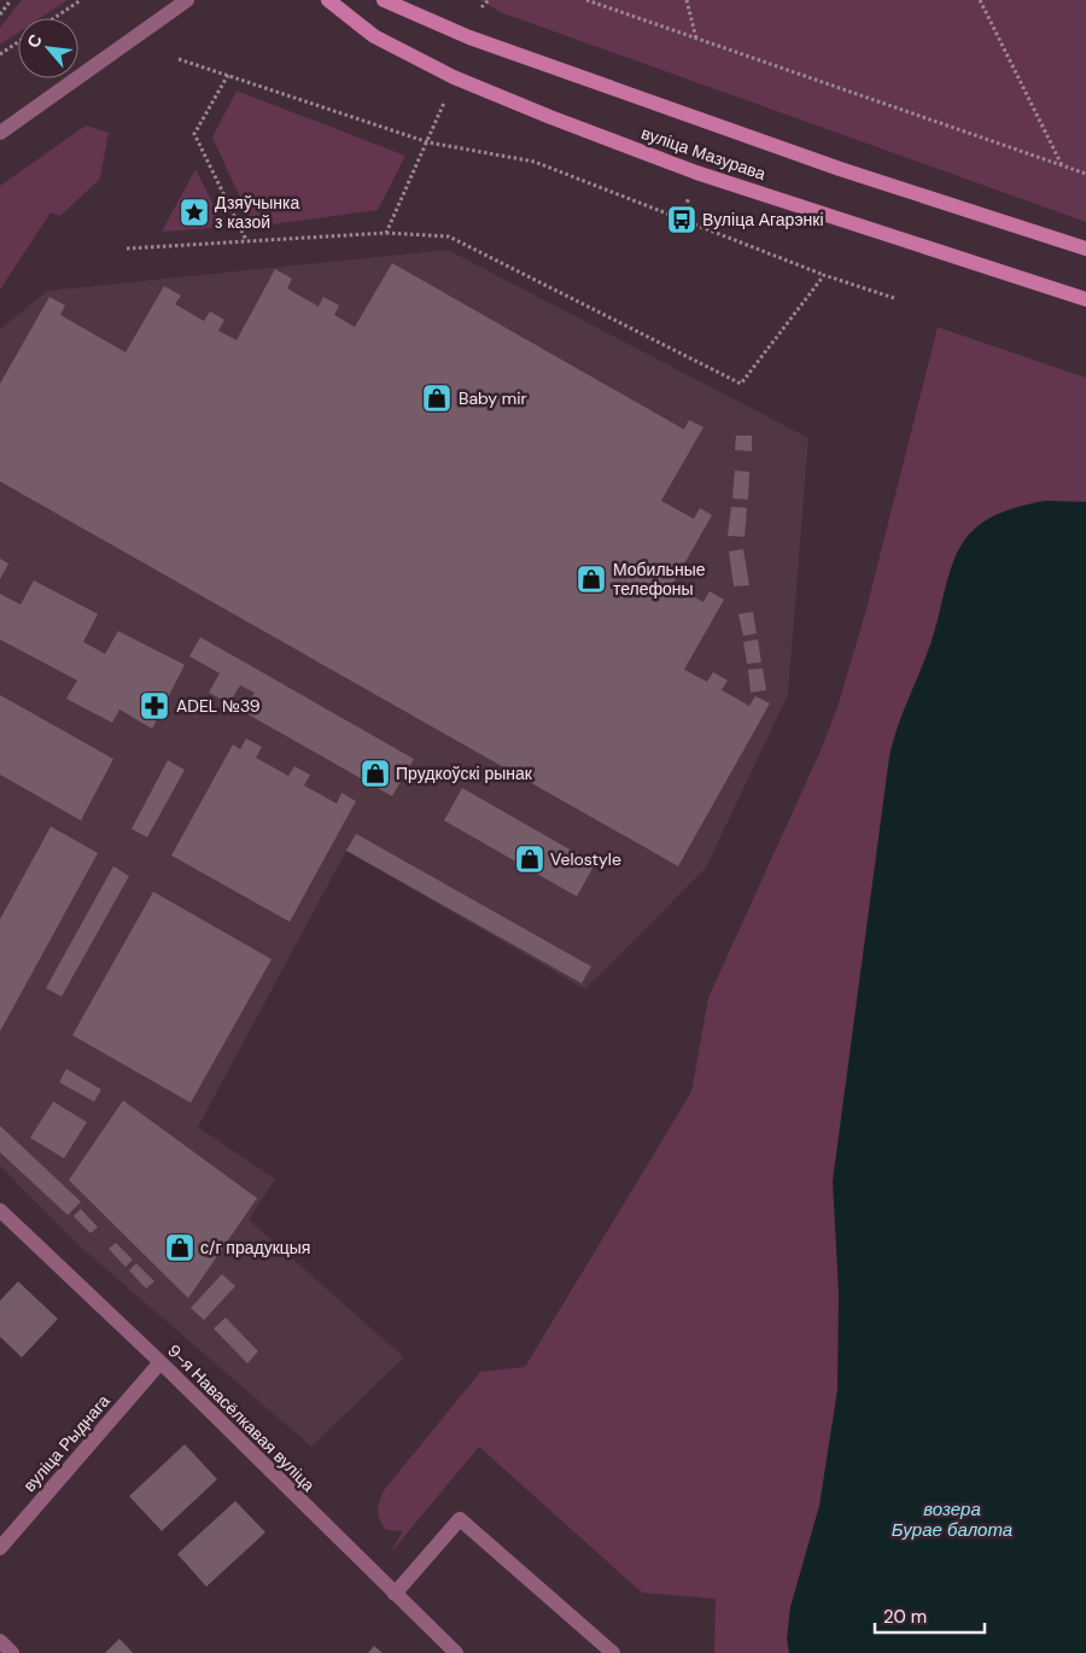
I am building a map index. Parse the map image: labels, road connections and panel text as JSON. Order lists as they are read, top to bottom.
{
  "streets": {
    "main road": ["вуліца Мазурава"],
    "street": ["9-я Навасёлкавая вуліца", "вуліца Рыднага"]
  },
  "crossings": [
    ["9-я Навасёлкавая вуліца", "вуліца Рыднага"]
  ],
  "water": ["возера Бурае балота"],
  "places": {
    "place": ["Дзяўчынка з казой"],
    "bus stop": ["Вуліца Агарэнкі"],
    "shop": [
      "Baby mir",
      "Мобильные телефоны",
      "Прудкоўскі рынак",
      "Velostyle",
      "с/г прадукцыя"
    ],
    "pharmacy": ["ADEL №39"]
  },
  "scale_bar": "20 m",
  "north": "top left"
}
